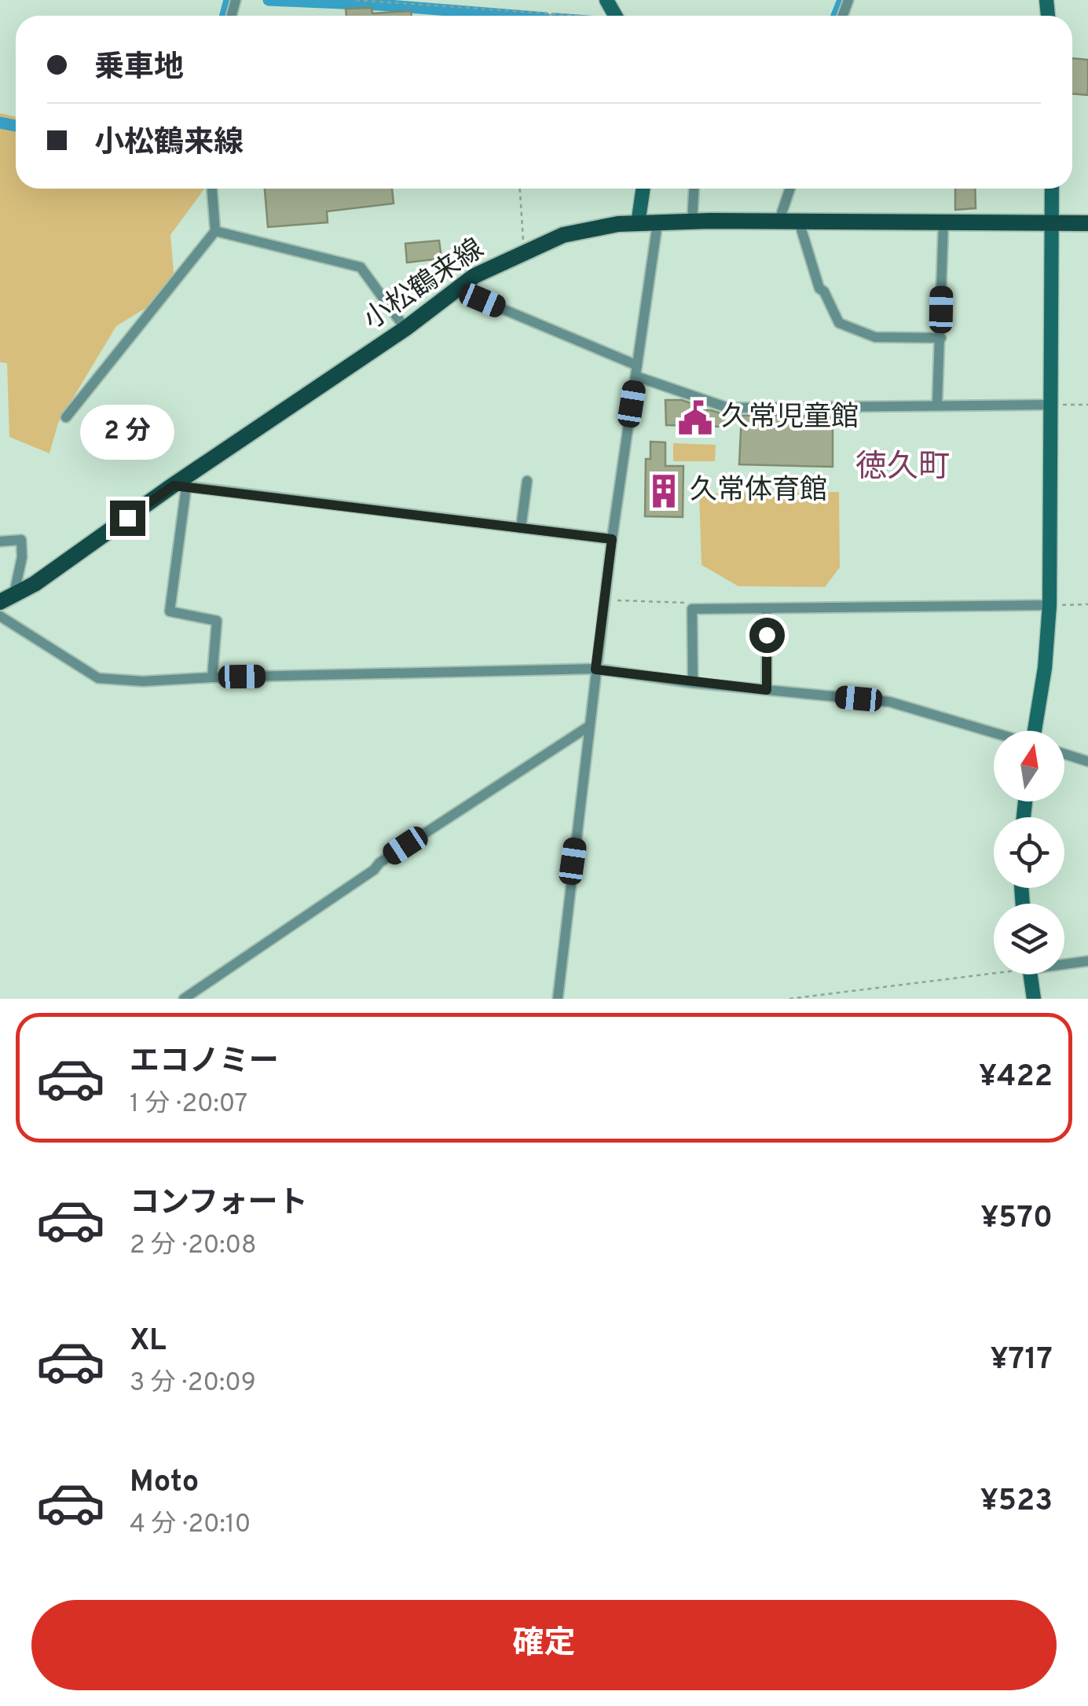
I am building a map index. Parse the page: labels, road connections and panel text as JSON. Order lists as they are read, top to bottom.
{
  "streets": {
    "main road": ["小松鶴来線"]
  },
  "districts": ["徳久町"],
  "places": {
    "public building": ["久常児童館"],
    "building": ["久常体育館"]
  },
  "north": "top",
  "page": {
    "banner": ["乗車地", "小松鶴来線"],
    "bubble": "2 分",
    "list": [
      {
        "name": "エコノミー",
        "note": "1 分 · 20:07",
        "value": "¥422"
      },
      {
        "name": "コンフォート",
        "note": "2 分 · 20:08",
        "value": "¥570"
      },
      {
        "name": "XL",
        "note": "3 分 · 20:09",
        "value": "¥717"
      },
      {
        "name": "Moto",
        "note": "4 分 · 20:10",
        "value": "¥523"
      }
    ],
    "buttons": "確定"
  }
}
